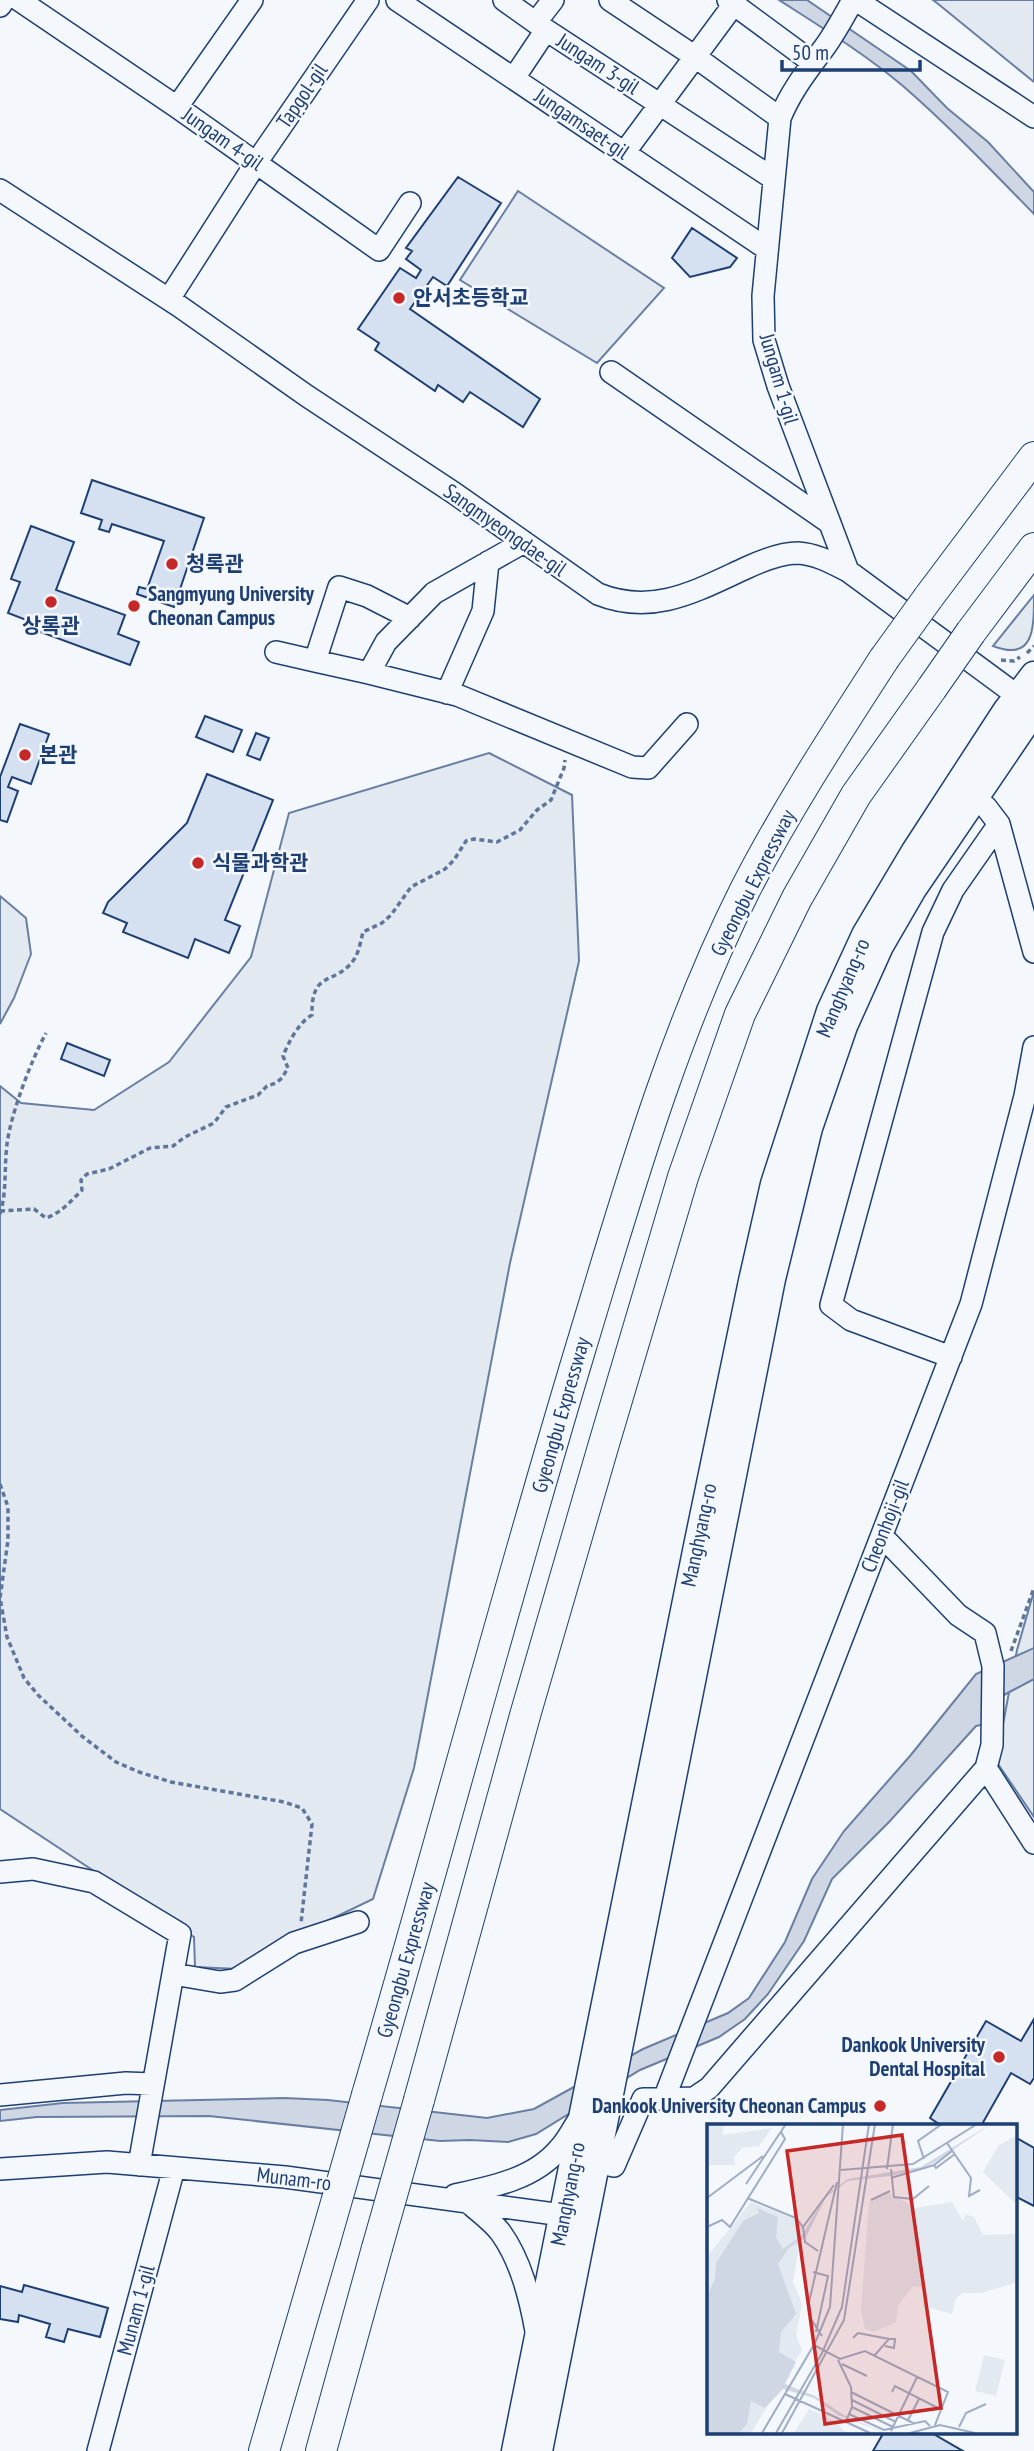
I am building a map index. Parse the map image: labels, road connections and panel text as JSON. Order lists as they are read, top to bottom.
{
  "streets": {
    "highway": ["Gyeongbu Expressway"],
    "main road": ["Manghyang-ro"],
    "street": [
      "Jungam 3-gil",
      "Tapgol-gil",
      "Jungamsaet-gil",
      "Jungam 4-gil",
      "Jungam 1-gil",
      "Sangmyeongdae-gil",
      "Cheonhoji-gil",
      "Munam-ro",
      "Munam 1-gil"
    ]
  },
  "crossings": [
    ["Jungam 3-gil", "Jungamsaet-gil"],
    ["Tapgol-gil", "Jungam 4-gil"],
    ["Tapgol-gil", "Sangmyeongdae-gil"],
    ["Jungamsaet-gil", "Jungam 1-gil"],
    ["Jungam 1-gil", "Sangmyeongdae-gil"],
    ["Sangmyeongdae-gil", "Manghyang-ro"],
    ["Manghyang-ro", "Munam-ro"],
    ["Munam-ro", "Munam 1-gil"]
  ],
  "places": [
    "안서초등학교",
    "청록관",
    "상록관",
    "Sangmyung University Cheonan Campus",
    "본관",
    "식물과학관",
    "Dankook University Dental Hospital",
    "Dankook University Cheonan Campus"
  ],
  "scale_bar": "50 m"
}
